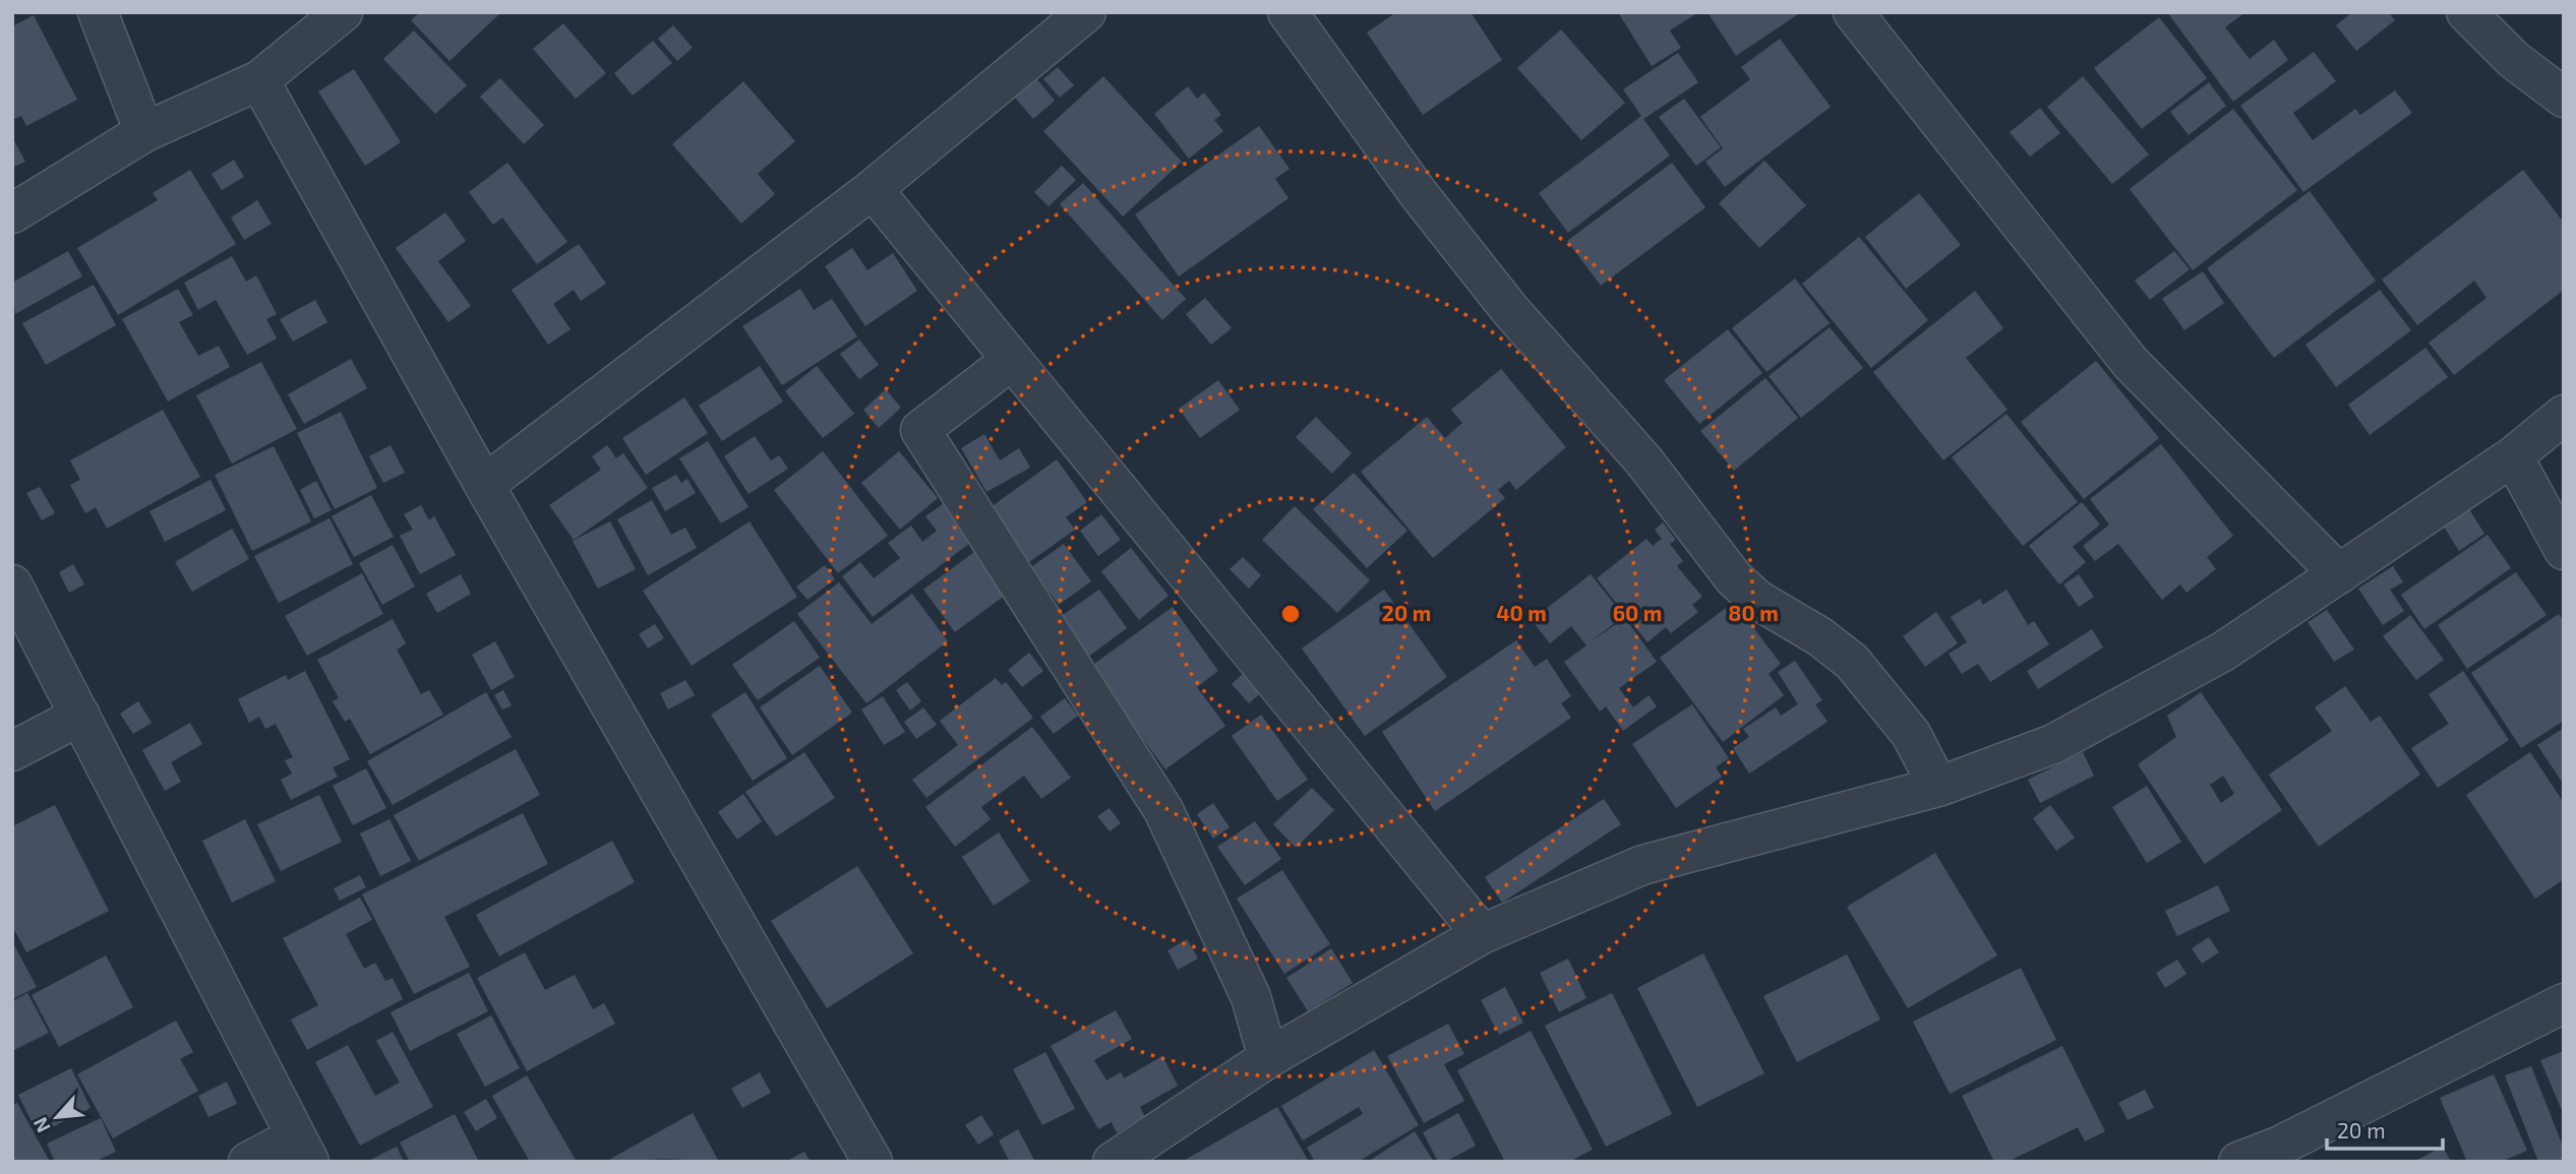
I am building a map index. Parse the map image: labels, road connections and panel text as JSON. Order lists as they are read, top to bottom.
{
  "scale_bar": "20 m",
  "north": "bottom left",
  "rings": [
    "20 m",
    "40 m",
    "60 m",
    "80 m"
  ]
}
